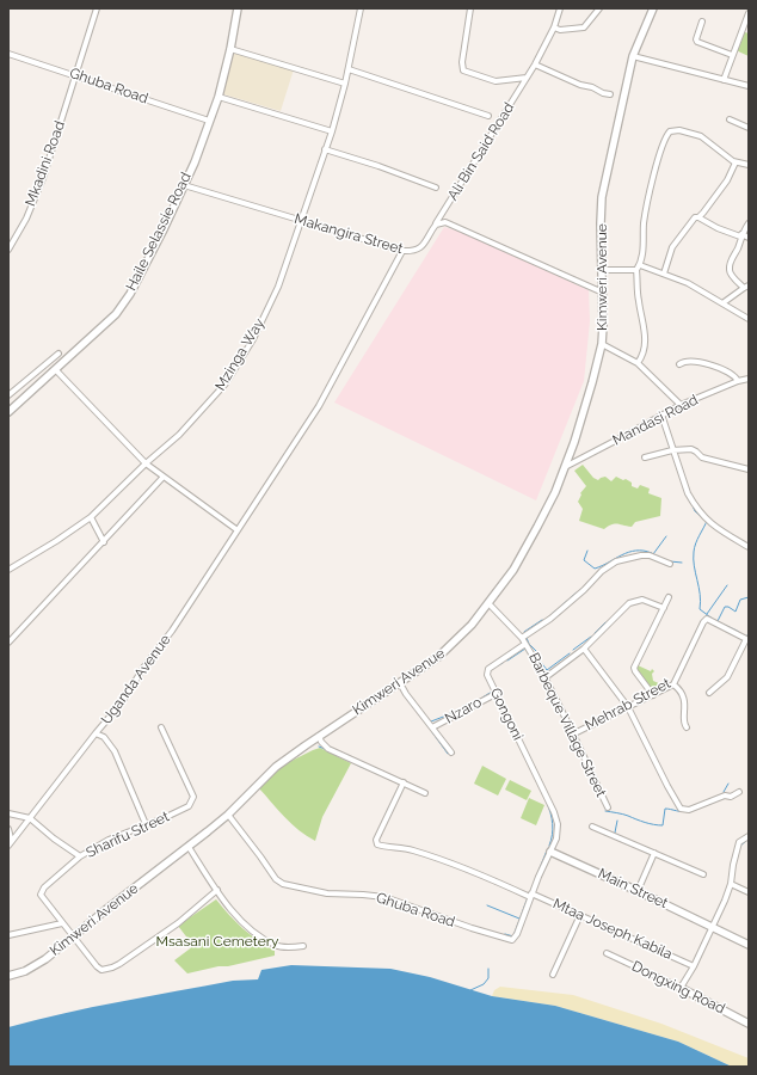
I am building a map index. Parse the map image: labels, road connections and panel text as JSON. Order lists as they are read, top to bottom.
{
  "streets": {
    "street": [
      "Ghuba Road",
      "Ali Bin Said Road",
      "Mkadini Road",
      "Haile Selassie Road",
      "Makangira Street",
      "Kimweri Avenue",
      "Mzinga Way",
      "Mandasi Road",
      "Uganda Avenue",
      "Mehrab Street",
      "Nzaro",
      "Gongoni",
      "Barbeque Village Street",
      "Sharifu Street",
      "Main Street",
      "Mtaa Joseph Kabila",
      "Dongxing Road"
    ]
  },
  "crossings": [
    ["Ghuba Road", "Mkadini Road"],
    ["Ghuba Road", "Haile Selassie Road"],
    ["Ghuba Road", "Kimweri Avenue"],
    ["Ghuba Road", "Gongoni"],
    ["Ghuba Road", "Main Street"],
    ["Ghuba Road", "Mtaa Joseph Kabila"],
    ["Ali Bin Said Road", "Makangira Street"],
    ["Ali Bin Said Road", "Mzinga Way"],
    ["Haile Selassie Road", "Makangira Street"],
    ["Makangira Street", "Mzinga Way"],
    ["Makangira Street", "Uganda Avenue"],
    ["Kimweri Avenue", "Mandasi Road"],
    ["Kimweri Avenue", "Sharifu Street"],
    ["Mehrab Street", "Barbeque Village Street"],
    ["Nzaro", "Gongoni"],
    ["Gongoni", "Barbeque Village Street"],
    ["Gongoni", "Main Street"]
  ],
  "parks": ["Msasani Cemetery"]
}
